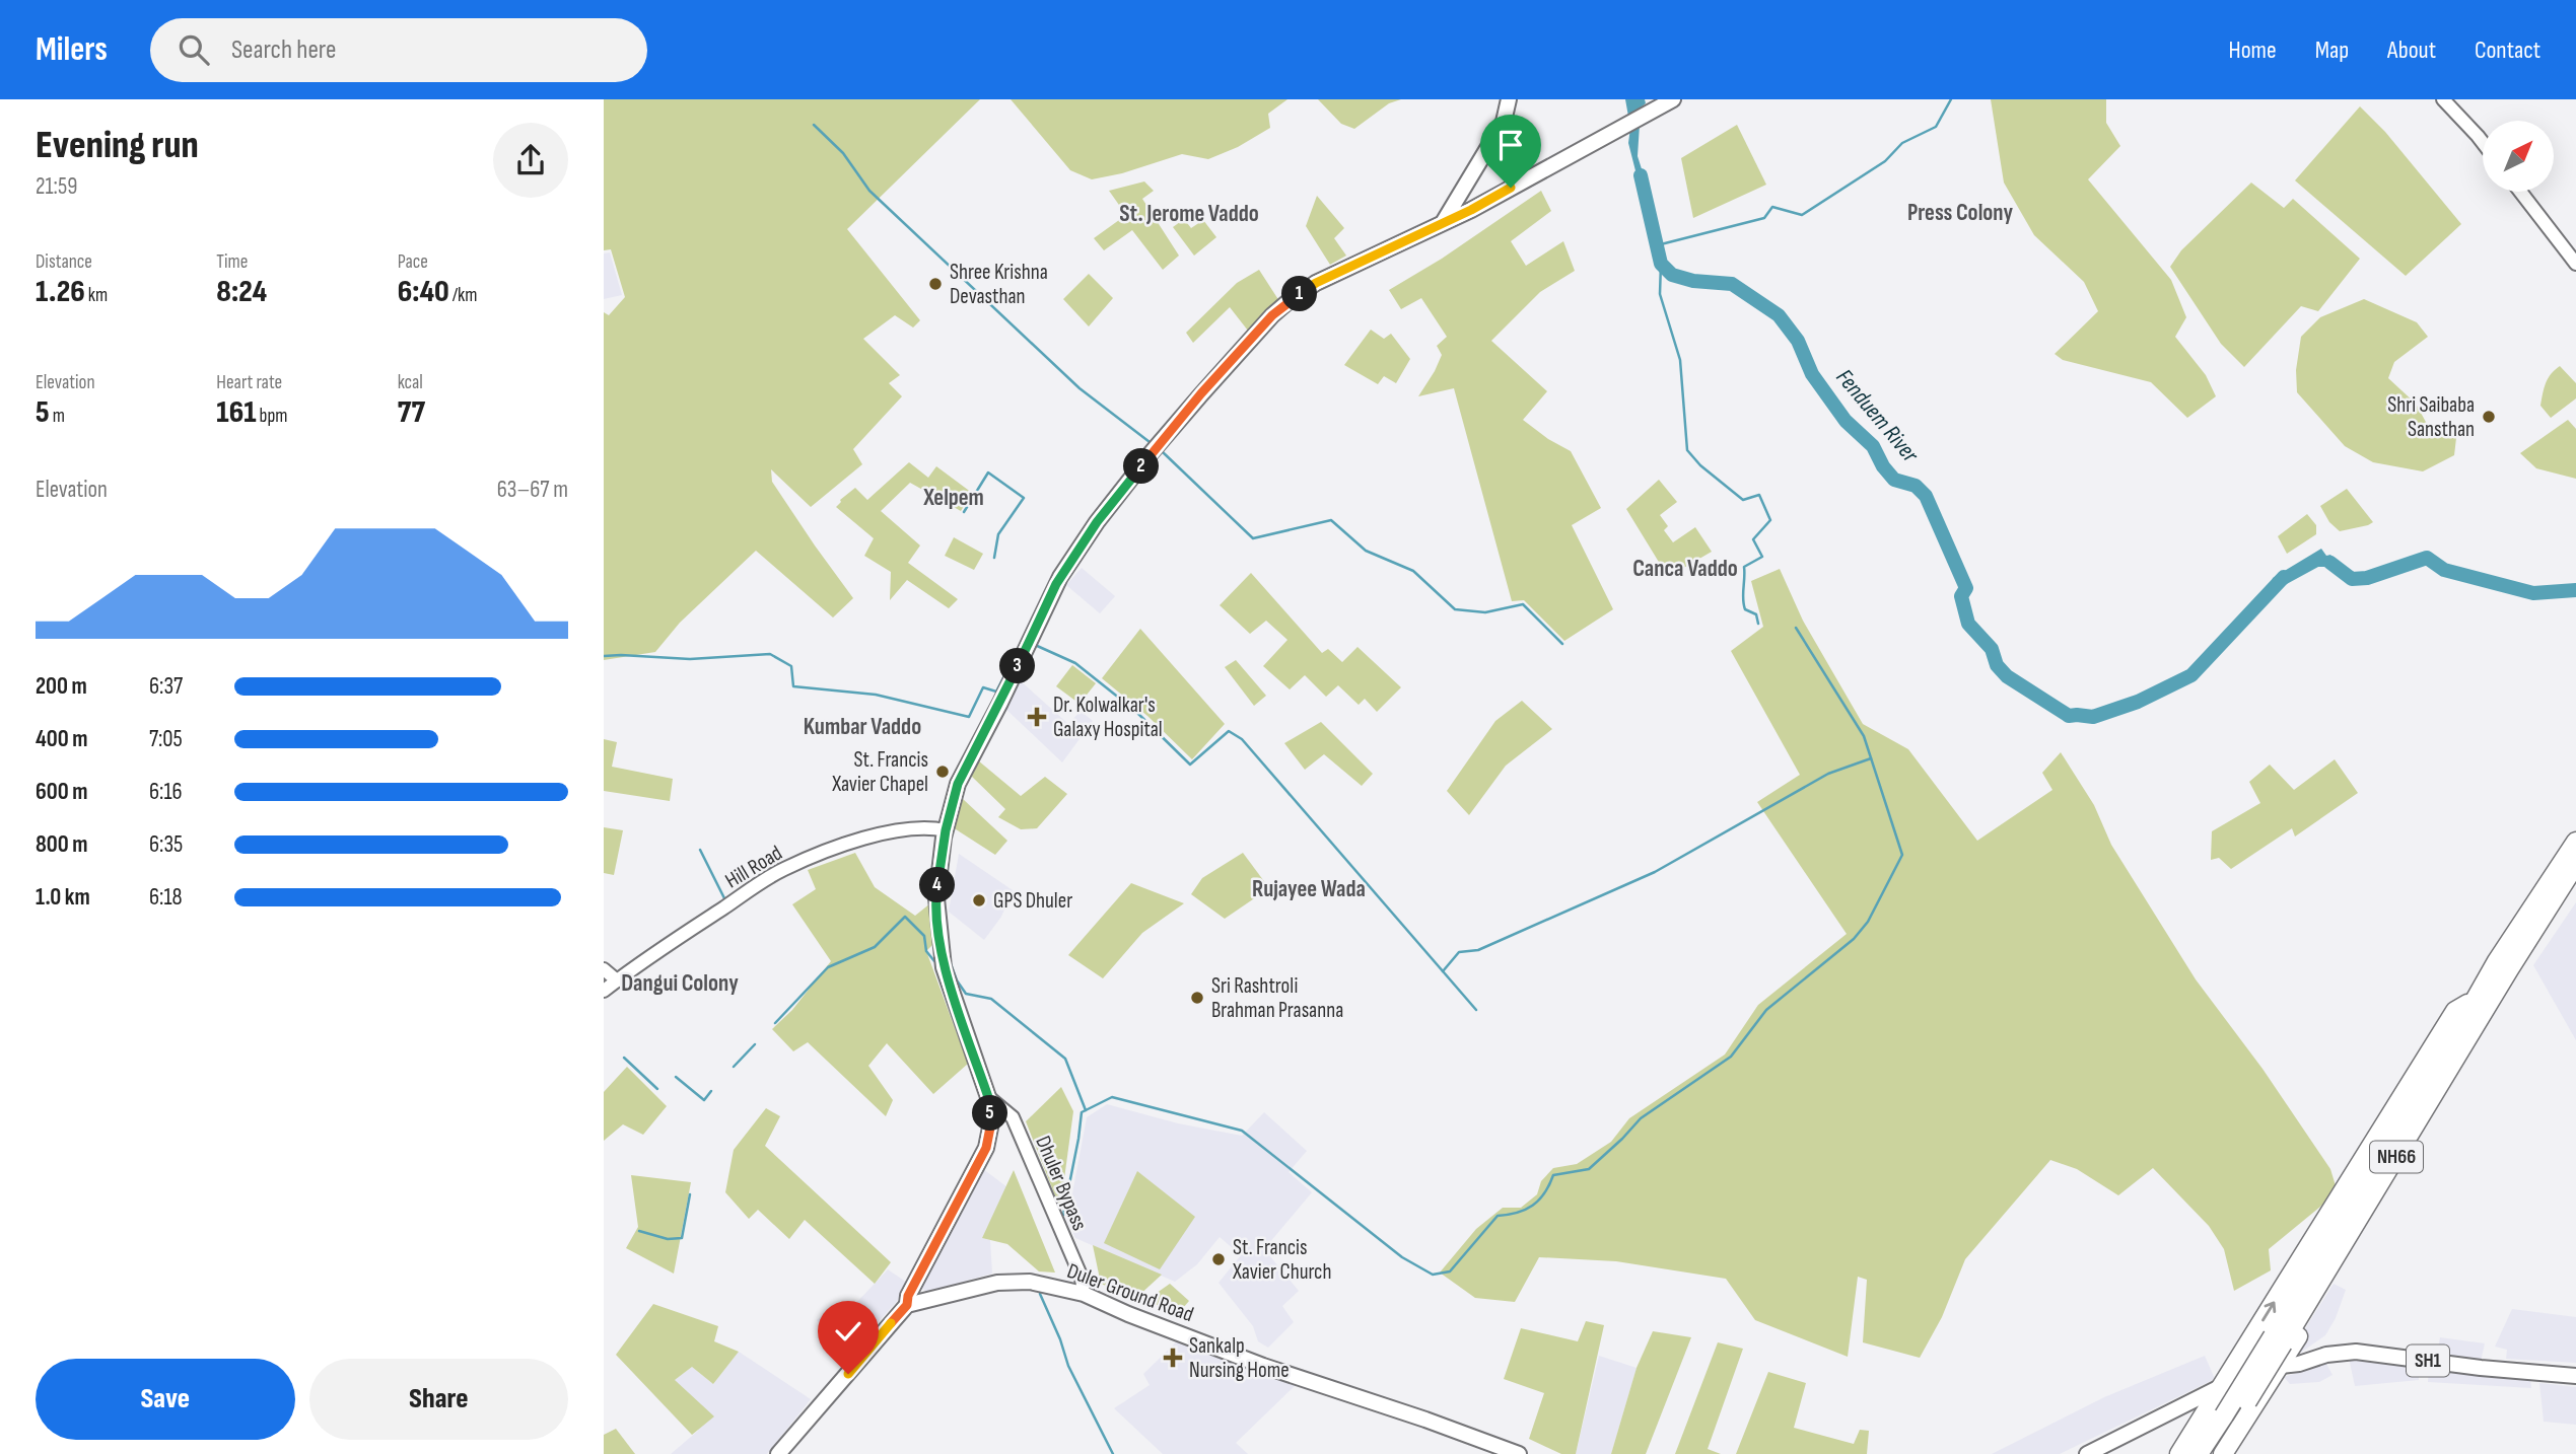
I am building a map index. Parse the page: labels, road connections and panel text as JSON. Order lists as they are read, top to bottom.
{
  "streets": {
    "highway": ["NH66"],
    "main road": ["Duler Ground Road", "SH1"],
    "street": ["Hill Road", "Dhuler Bypass"]
  },
  "crossings": [
    ["Dhuler Bypass", "Duler Ground Road"]
  ],
  "districts": [
    "Press Colony",
    "St. Jerome Vaddo",
    "Xelpem",
    "Canca Vaddo",
    "Kumbar Vaddo",
    "Rujayee Wada",
    "Dangui Colony"
  ],
  "water": ["Fenduem River"],
  "places": {
    "other": [
      "Shree Krishna Devasthan",
      "Shri Saibaba Sansthan",
      "St. Francis Xavier Chapel",
      "GPS Dhuler",
      "Sri Rashtroli Brahman Prasanna",
      "St. Francis Xavier Church"
    ],
    "health": ["Dr. Kolwalkar's Galaxy Hospital", "Sankalp Nursing Home"]
  },
  "north": "top right",
  "page": {
    "header": "Milers",
    "search": "Search here",
    "nav": [
      "Home",
      "Map",
      "About",
      "Contact"
    ],
    "heading": ["Evening run", "21:59"],
    "stats": [
      ["Distance", "1.26 km"],
      ["Time", "8:24"],
      ["Pace", "6:40 /km"],
      ["Elevation", "5 m"],
      ["Heart rate", "161 bpm"],
      ["kcal", "77"]
    ],
    "pins": [
      "1",
      "2",
      "3",
      "4",
      "5"
    ],
    "chart": ["Elevation", "63–67 m"],
    "list": [
      {
        "name": "200 m",
        "note": "6:37"
      },
      {
        "name": "400 m",
        "note": "7:05"
      },
      {
        "name": "600 m",
        "note": "6:16"
      },
      {
        "name": "800 m",
        "note": "6:35"
      },
      {
        "name": "1.0 km",
        "note": "6:18"
      }
    ],
    "buttons": ["Save", "Share"]
  }
}
